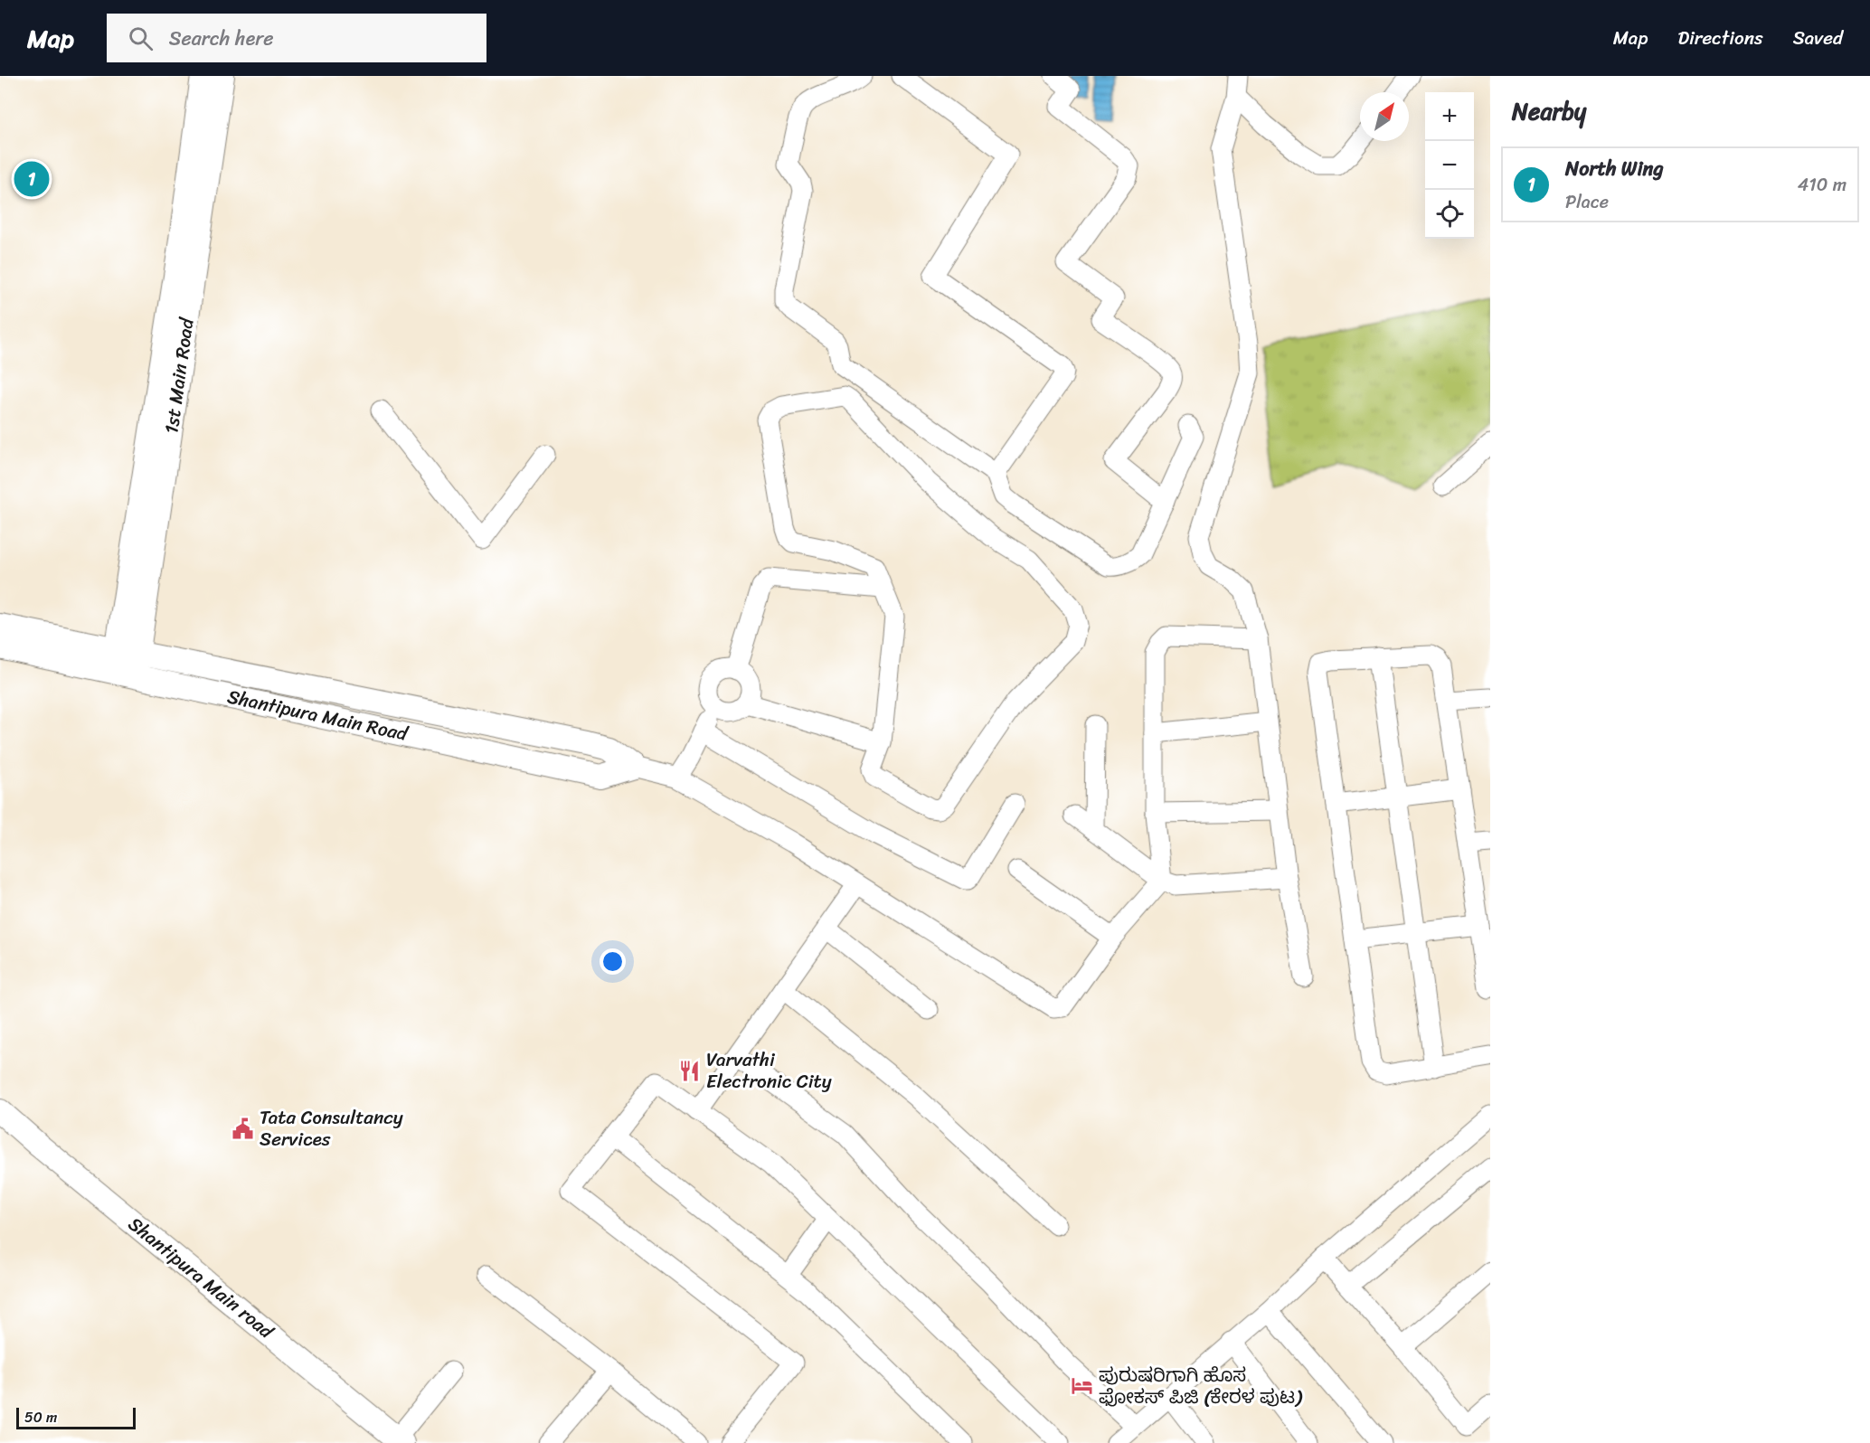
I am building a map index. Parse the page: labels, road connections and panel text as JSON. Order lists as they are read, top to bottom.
{
  "streets": {
    "street": ["1st Main Road", "Shantipura Main Road", "Shantipura Main road"]
  },
  "crossings": [
    ["1st Main Road", "Shantipura Main Road"],
    ["Shantipura Main Road", "Shantipura Main road"]
  ],
  "places": {
    "restaurant": ["Varvathi Electronic City"],
    "public building": ["Tata Consultancy Services"],
    "hotel": ["ಪುರುಷರಿಗಾಗಿ ಹೊಸ ಫೋಕಸ್ ಪಿಜಿ (ಕೇರಳ ಪುಟ)"]
  },
  "scale_bar": "50 m",
  "north": "top right",
  "page": {
    "header": "Map",
    "search": "Search here",
    "nav": ["Map", "Directions", "Saved"],
    "heading": "Nearby",
    "map_buttons": ["+", "−"],
    "list": [
      {
        "mark": "1",
        "name": "North Wing",
        "note": "Place",
        "value": "410 m"
      }
    ],
    "pins": "1",
    "scale": "50 m"
  }
}
